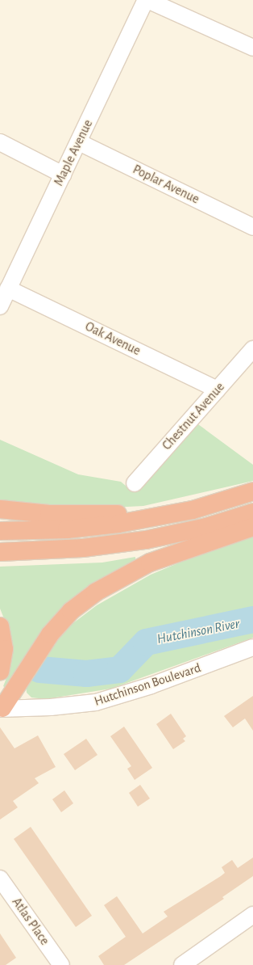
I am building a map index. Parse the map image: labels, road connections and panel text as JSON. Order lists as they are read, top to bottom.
{
  "streets": {
    "street": [
      "Maple Avenue",
      "Poplar Avenue",
      "Oak Avenue",
      "Chestnut Avenue",
      "Hutchinson Boulevard",
      "Atlas Place"
    ]
  },
  "crossings": [
    ["Maple Avenue", "Poplar Avenue"],
    ["Maple Avenue", "Oak Avenue"],
    ["Oak Avenue", "Chestnut Avenue"]
  ],
  "water": ["Hutchinson River"]
}
